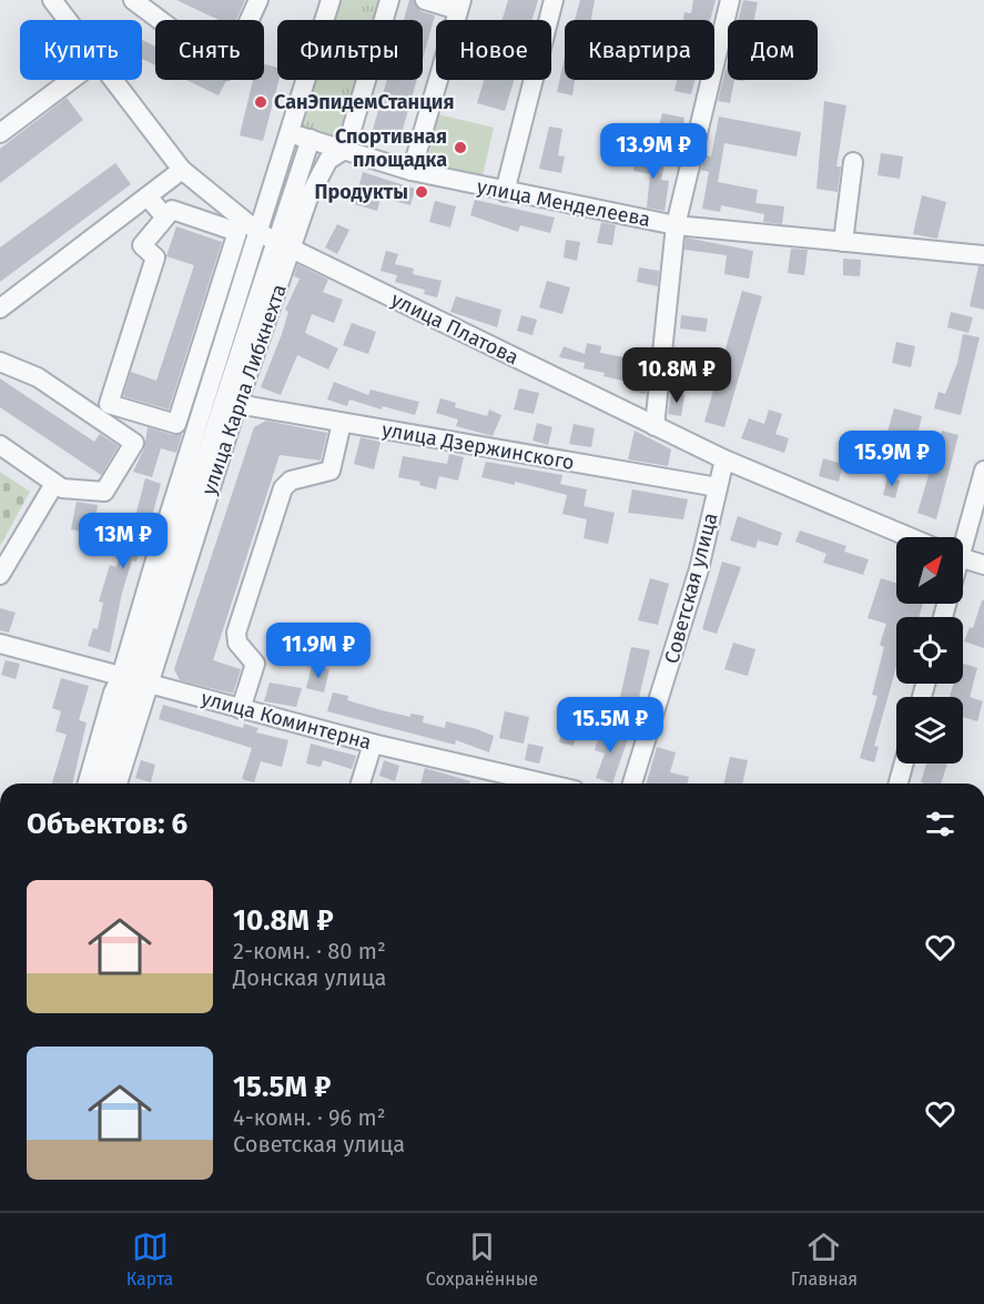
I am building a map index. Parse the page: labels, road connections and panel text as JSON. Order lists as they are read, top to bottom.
{
  "streets": {
    "street": [
      "улица Менделеева",
      "улица Платова",
      "улица Карла Либкнехта",
      "улица Дзержинского",
      "Советская улица",
      "улица Коминтерна"
    ]
  },
  "crossings": [
    ["улица Менделеева", "улица Карла Либкнехта"],
    ["улица Платова", "улица Карла Либкнехта"],
    ["улица Платова", "Советская улица"],
    ["улица Карла Либкнехта", "улица Дзержинского"],
    ["улица Карла Либкнехта", "улица Коминтерна"],
    ["улица Дзержинского", "Советская улица"]
  ],
  "places": ["СанЭпидемСтанция", "Спортивная площадка", "Продукты"],
  "north": "top right",
  "page": {
    "chip": [
      "Купить",
      "Снять",
      "Фильтры",
      "Новое",
      "Квартира",
      "Дом"
    ],
    "price": [
      "13.9M ₽",
      "10.8M ₽",
      "15.9M ₽",
      "13M ₽",
      "11.9M ₽",
      "15.5M ₽"
    ],
    "heading": "Объектов: 6",
    "list": [
      {
        "name": "10.8M ₽",
        "note": "2-комн. · 80 m² · Донская улица"
      },
      {
        "name": "15.5M ₽",
        "note": "4-комн. · 96 m² · Советская улица"
      }
    ],
    "tabs": ["Карта", "Сохранённые", "Главная"]
  }
}
